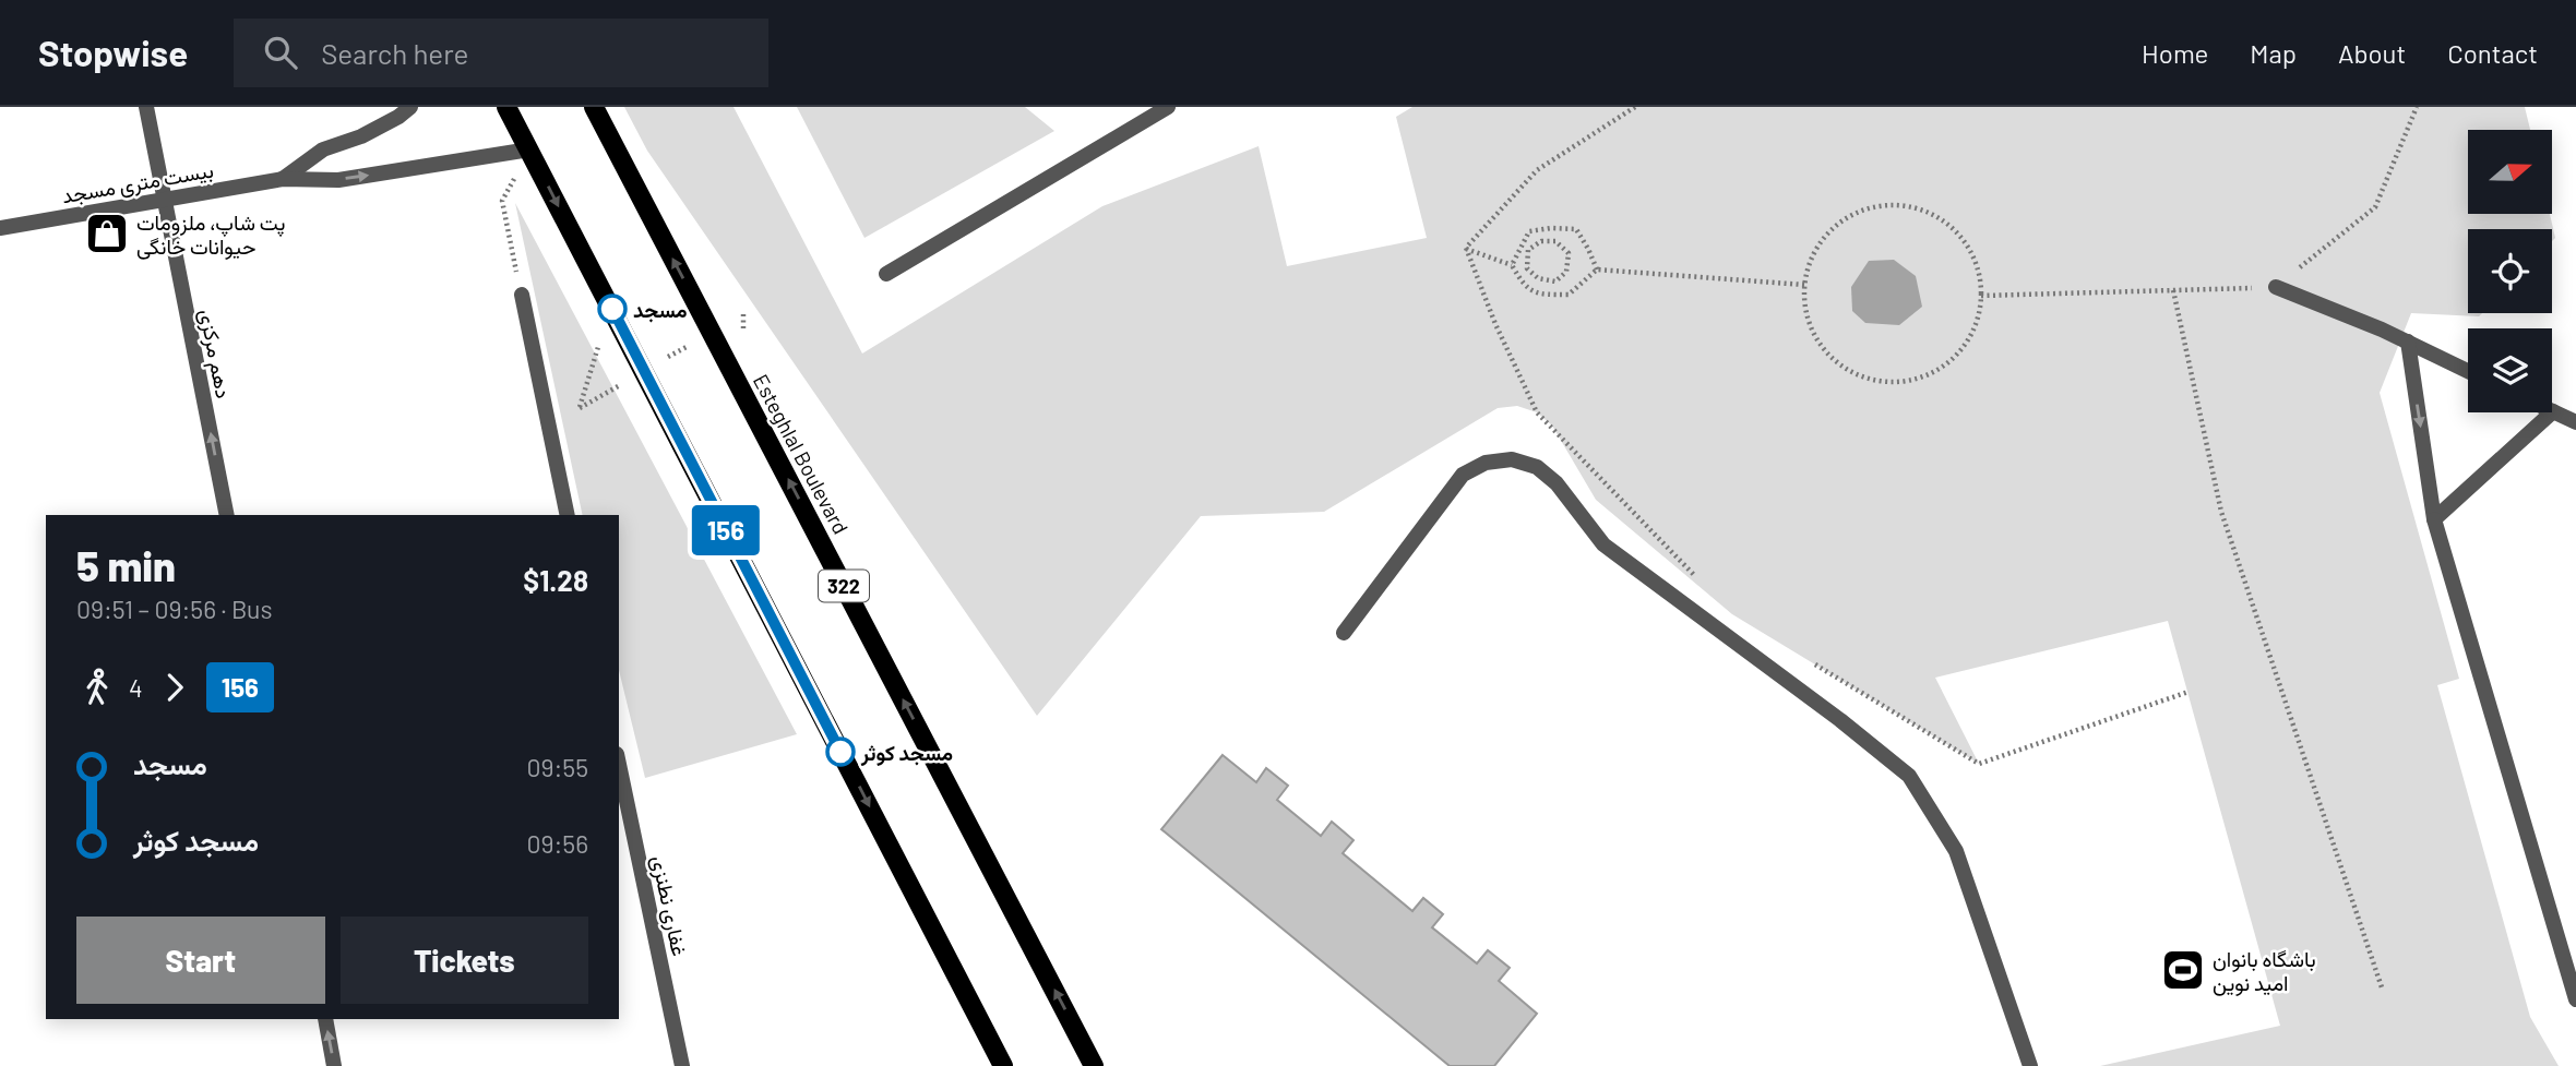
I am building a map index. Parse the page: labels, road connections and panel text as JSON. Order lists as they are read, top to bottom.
{
  "streets": {
    "main road": ["Esteghlal Boulevard", "322"],
    "street": ["بیست متری مسجد", "دهم مرکزی", "غفاری نطنزی"]
  },
  "crossings": [
    ["بیست متری مسجد", "دهم مرکزی"]
  ],
  "one_way": ["دهم مرکزی"],
  "places": {
    "shop": ["پت شاپ، ملزومات حیوانات خانگی"],
    "other": ["مسجد", "مسجد کوثر"],
    "sports": ["باشگاه بانوان امید نوین"]
  },
  "lines": ["bus line 156"],
  "north": "right",
  "page": {
    "header": "Stopwise",
    "search": "Search here",
    "nav": [
      "Home",
      "Map",
      "About",
      "Contact"
    ],
    "on_map": "156",
    "heading": ["5 min", "09:51 – 09:56 · Bus", "$1.28"],
    "legs": ["4", "156"],
    "list": [
      {
        "name": "مسجد",
        "value": "09:55"
      },
      {
        "name": "مسجد کوثر",
        "value": "09:56"
      }
    ],
    "buttons": ["Start", "Tickets"]
  }
}
